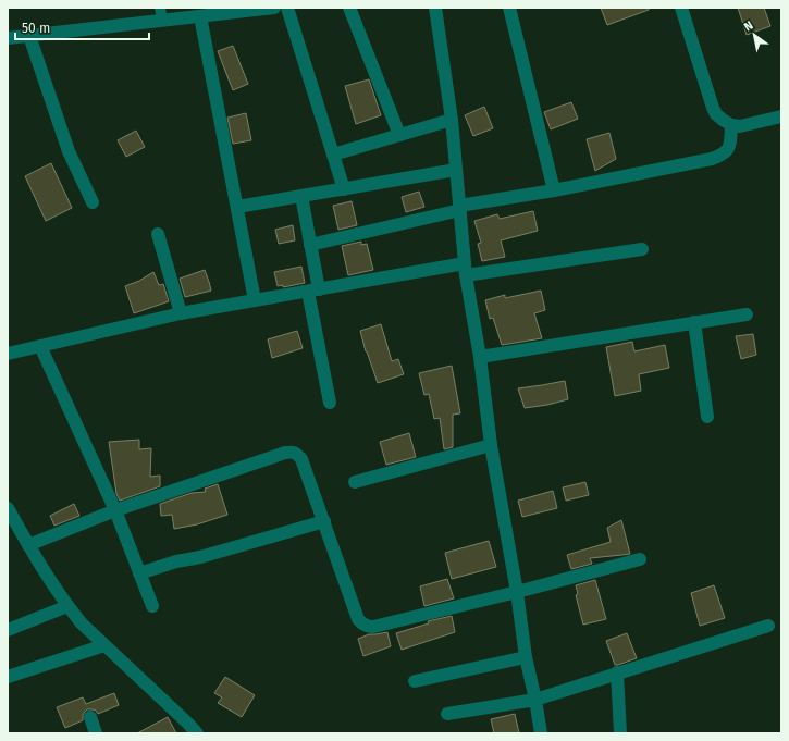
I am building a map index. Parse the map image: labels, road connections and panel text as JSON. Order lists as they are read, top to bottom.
{
  "scale_bar": "50 m",
  "north": "top left"
}
